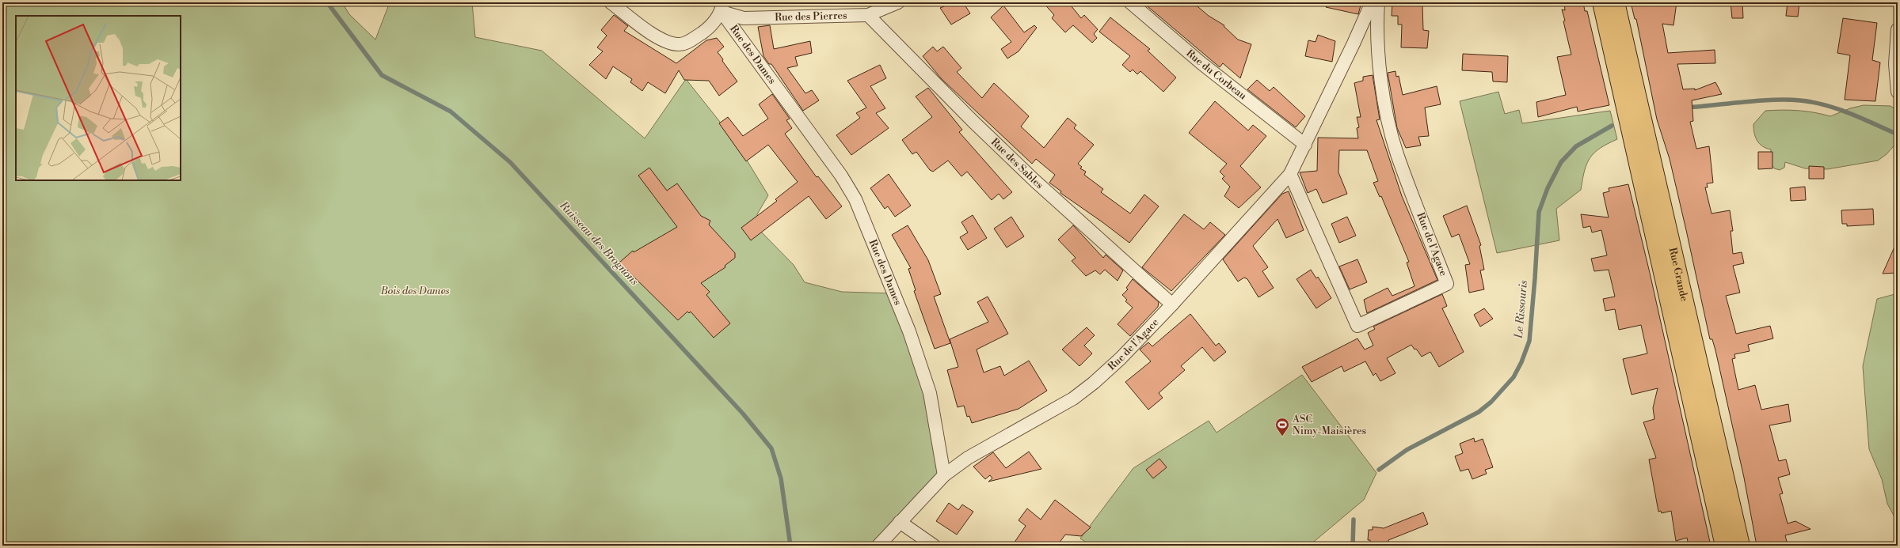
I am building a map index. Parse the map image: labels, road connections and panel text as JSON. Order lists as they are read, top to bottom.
{
  "streets": {
    "main road": ["Rue Grande"],
    "street": [
      "Rue des Pierres",
      "Rue des Dames",
      "Rue du Corbeau",
      "Rue des Sables",
      "Rue de l'Agace"
    ]
  },
  "crossings": [
    ["Rue des Pierres", "Rue des Dames"],
    ["Rue des Pierres", "Rue des Sables"],
    ["Rue des Dames", "Rue de l'Agace"],
    ["Rue du Corbeau", "Rue de l'Agace"],
    ["Rue des Sables", "Rue de l'Agace"]
  ],
  "water": ["Ruisseau des Brognons", "Le Rissouris"],
  "parks": ["Bois des Dames"],
  "places": {
    "sports": ["ASC Nimy-Maisières"]
  }
}
